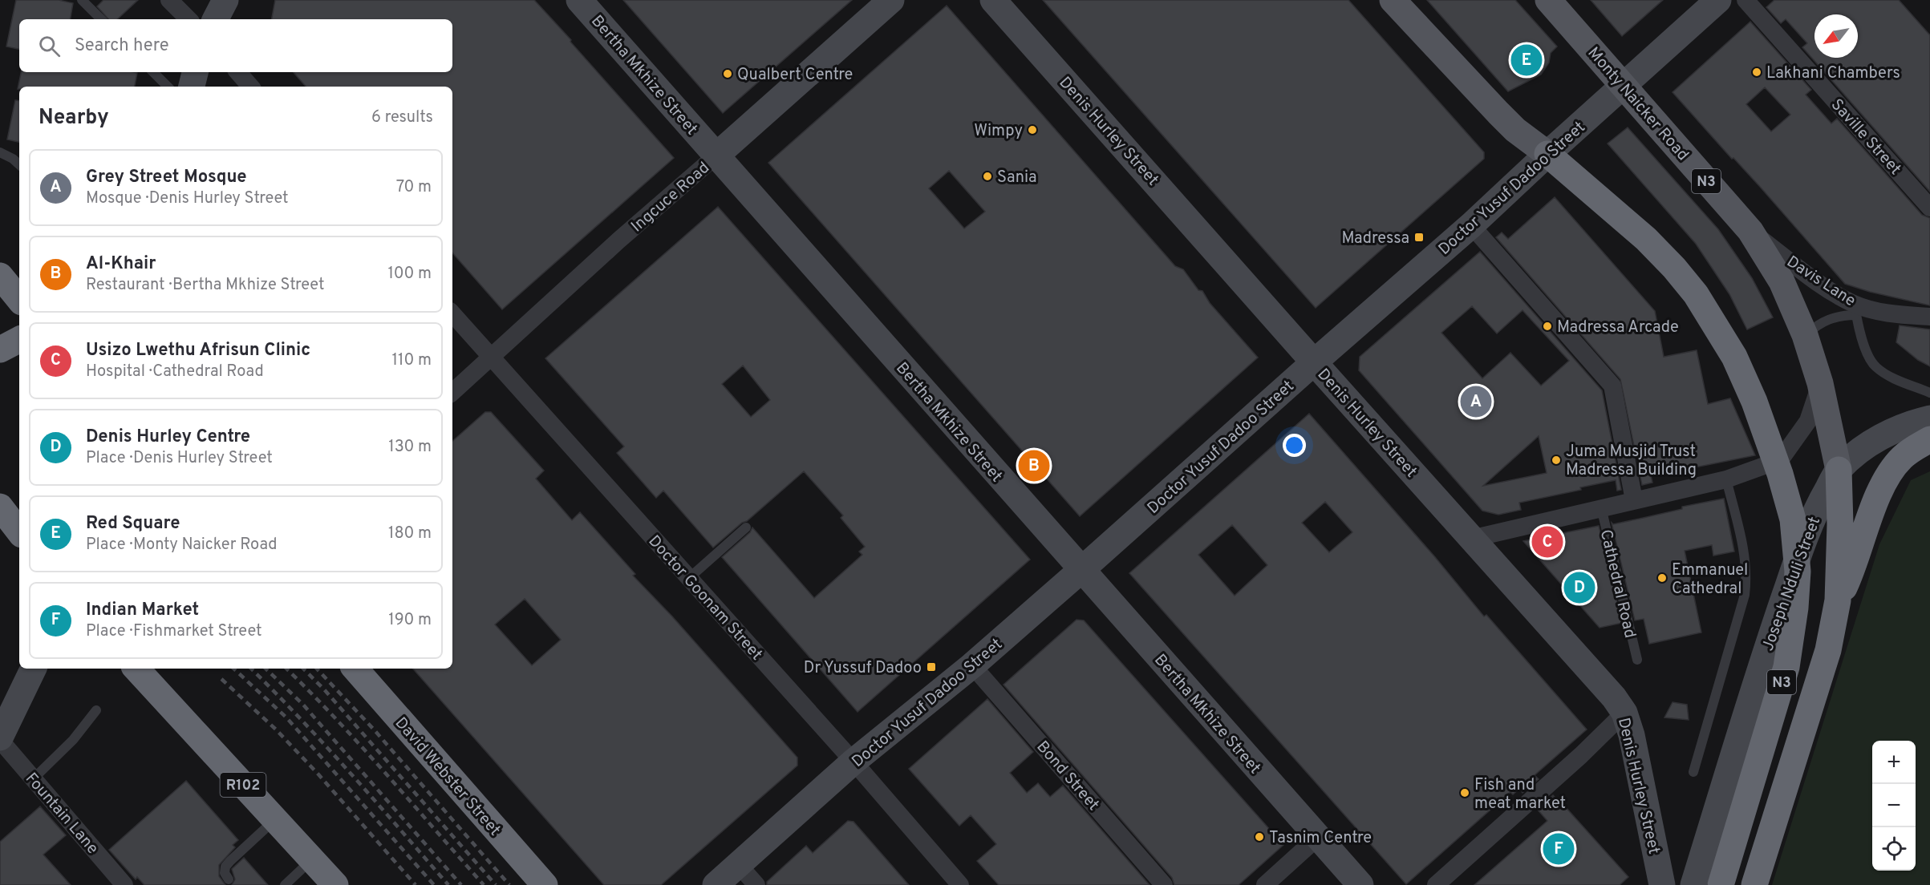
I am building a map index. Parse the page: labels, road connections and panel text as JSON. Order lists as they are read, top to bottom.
{
  "streets": {
    "highway": ["N3", "David Webster Street", "R102"],
    "main road": ["Monty Naicker Road"],
    "street": [
      "Bertha Mkhize Street",
      "Denis Hurley Street",
      "Saville Street",
      "Doctor Yusuf Dadoo Street",
      "Ingcuce Road",
      "Davis Lane",
      "Cathedral Road",
      "Joseph Nduli Street",
      "Doctor Goonam Street",
      "Bond Street",
      "Fountain Lane"
    ]
  },
  "crossings": [
    ["Bertha Mkhize Street", "Doctor Yusuf Dadoo Street"],
    ["Bertha Mkhize Street", "Ingcuce Road"],
    ["Monty Naicker Road", "N3"],
    ["Monty Naicker Road", "Doctor Yusuf Dadoo Street"],
    ["Monty Naicker Road", "Davis Lane"],
    ["Monty Naicker Road", "Cathedral Road"],
    ["Monty Naicker Road", "Joseph Nduli Street"],
    ["Denis Hurley Street", "Doctor Yusuf Dadoo Street"],
    ["Denis Hurley Street", "Cathedral Road"],
    ["N3", "Doctor Yusuf Dadoo Street"],
    ["N3", "Joseph Nduli Street"],
    ["Doctor Yusuf Dadoo Street", "Doctor Goonam Street"],
    ["Doctor Yusuf Dadoo Street", "Bond Street"],
    ["Ingcuce Road", "Doctor Goonam Street"]
  ],
  "places": {
    "other": [
      "Lakhani Chambers",
      "Qualbert Centre",
      "Wimpy",
      "Sania",
      "Madressa Arcade",
      "Juma Musjid Trust Madressa Building",
      "Emmanuel Cathedral",
      "Fish and meat market",
      "Tasnim Centre"
    ],
    "transit": ["Madressa", "Dr Yussuf Dadoo"]
  },
  "north": "bottom left",
  "page": {
    "search": "Search here",
    "pins": [
      "E",
      "A",
      "B",
      "C",
      "D",
      "F"
    ],
    "heading": ["Nearby", "6 results"],
    "list": [
      {
        "mark": "A",
        "name": "Grey Street Mosque",
        "note": "Mosque · Denis Hurley Street",
        "value": "70 m"
      },
      {
        "mark": "B",
        "name": "Al-Khair",
        "note": "Restaurant · Bertha Mkhize Street",
        "value": "100 m"
      },
      {
        "mark": "C",
        "name": "Usizo Lwethu Afrisun Clinic",
        "note": "Hospital · Cathedral Road",
        "value": "110 m"
      },
      {
        "mark": "D",
        "name": "Denis Hurley Centre",
        "note": "Place · Denis Hurley Street",
        "value": "130 m"
      },
      {
        "mark": "E",
        "name": "Red Square",
        "note": "Place · Monty Naicker Road",
        "value": "180 m"
      },
      {
        "mark": "F",
        "name": "Indian Market",
        "note": "Place · Fishmarket Street",
        "value": "190 m"
      }
    ],
    "map_buttons": ["+", "−"]
  }
}
